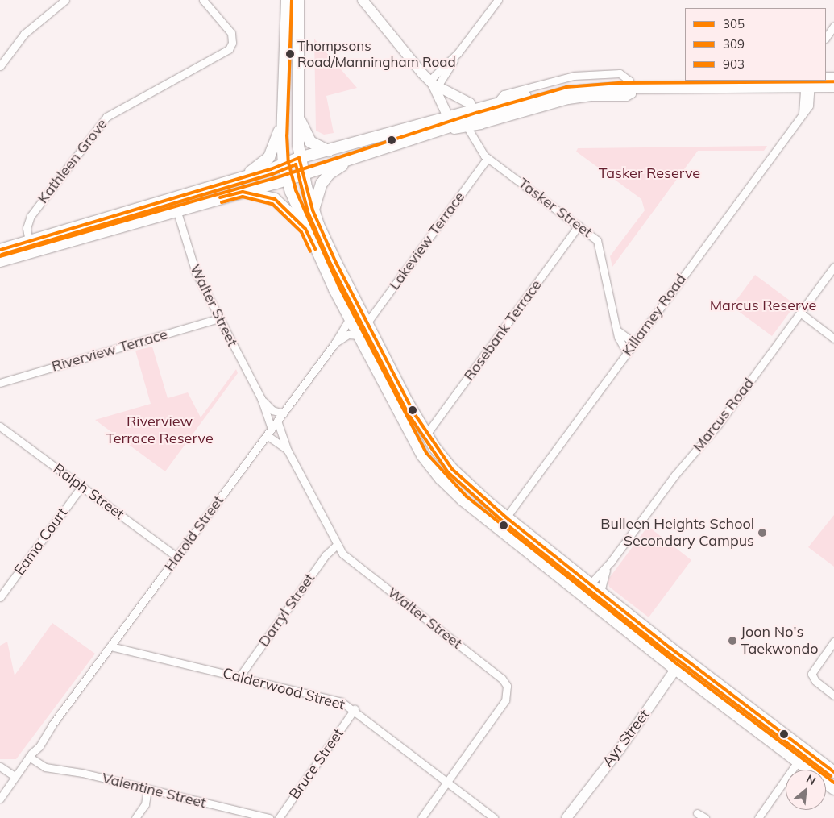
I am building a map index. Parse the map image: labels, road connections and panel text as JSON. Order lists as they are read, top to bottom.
{
  "streets": {
    "street": [
      "Kathleen Grove",
      "Tasker Street",
      "Lakeview Terrace",
      "Walter Street",
      "Killarney Road",
      "Rosebank Terrace",
      "Riverview Terrace",
      "Marcus Road",
      "Ralph Street",
      "Harold Street",
      "Eama Court",
      "Darryl Street",
      "Calderwood Street",
      "Ayr Street",
      "Bruce Street",
      "Valentine Street"
    ]
  },
  "crossings": [
    ["Tasker Street", "Lakeview Terrace"],
    ["Tasker Street", "Killarney Road"],
    ["Tasker Street", "Rosebank Terrace"],
    ["Walter Street", "Riverview Terrace"],
    ["Walter Street", "Harold Street"],
    ["Walter Street", "Darryl Street"],
    ["Walter Street", "Calderwood Street"],
    ["Ralph Street", "Harold Street"],
    ["Ralph Street", "Eama Court"],
    ["Harold Street", "Calderwood Street"],
    ["Harold Street", "Valentine Street"],
    ["Darryl Street", "Calderwood Street"],
    ["Calderwood Street", "Bruce Street"]
  ],
  "parks": ["Tasker Reserve", "Marcus Reserve", "Riverview Terrace Reserve"],
  "places": ["Thompsons Road/Manningham Road", "Bulleen Heights School Secondary Campus", "Joon No's Taekwondo"],
  "lines": ["transit line 903", "transit line 305", "transit line 309"],
  "legend": ["305", "309", "903"],
  "north": "top right"
}
